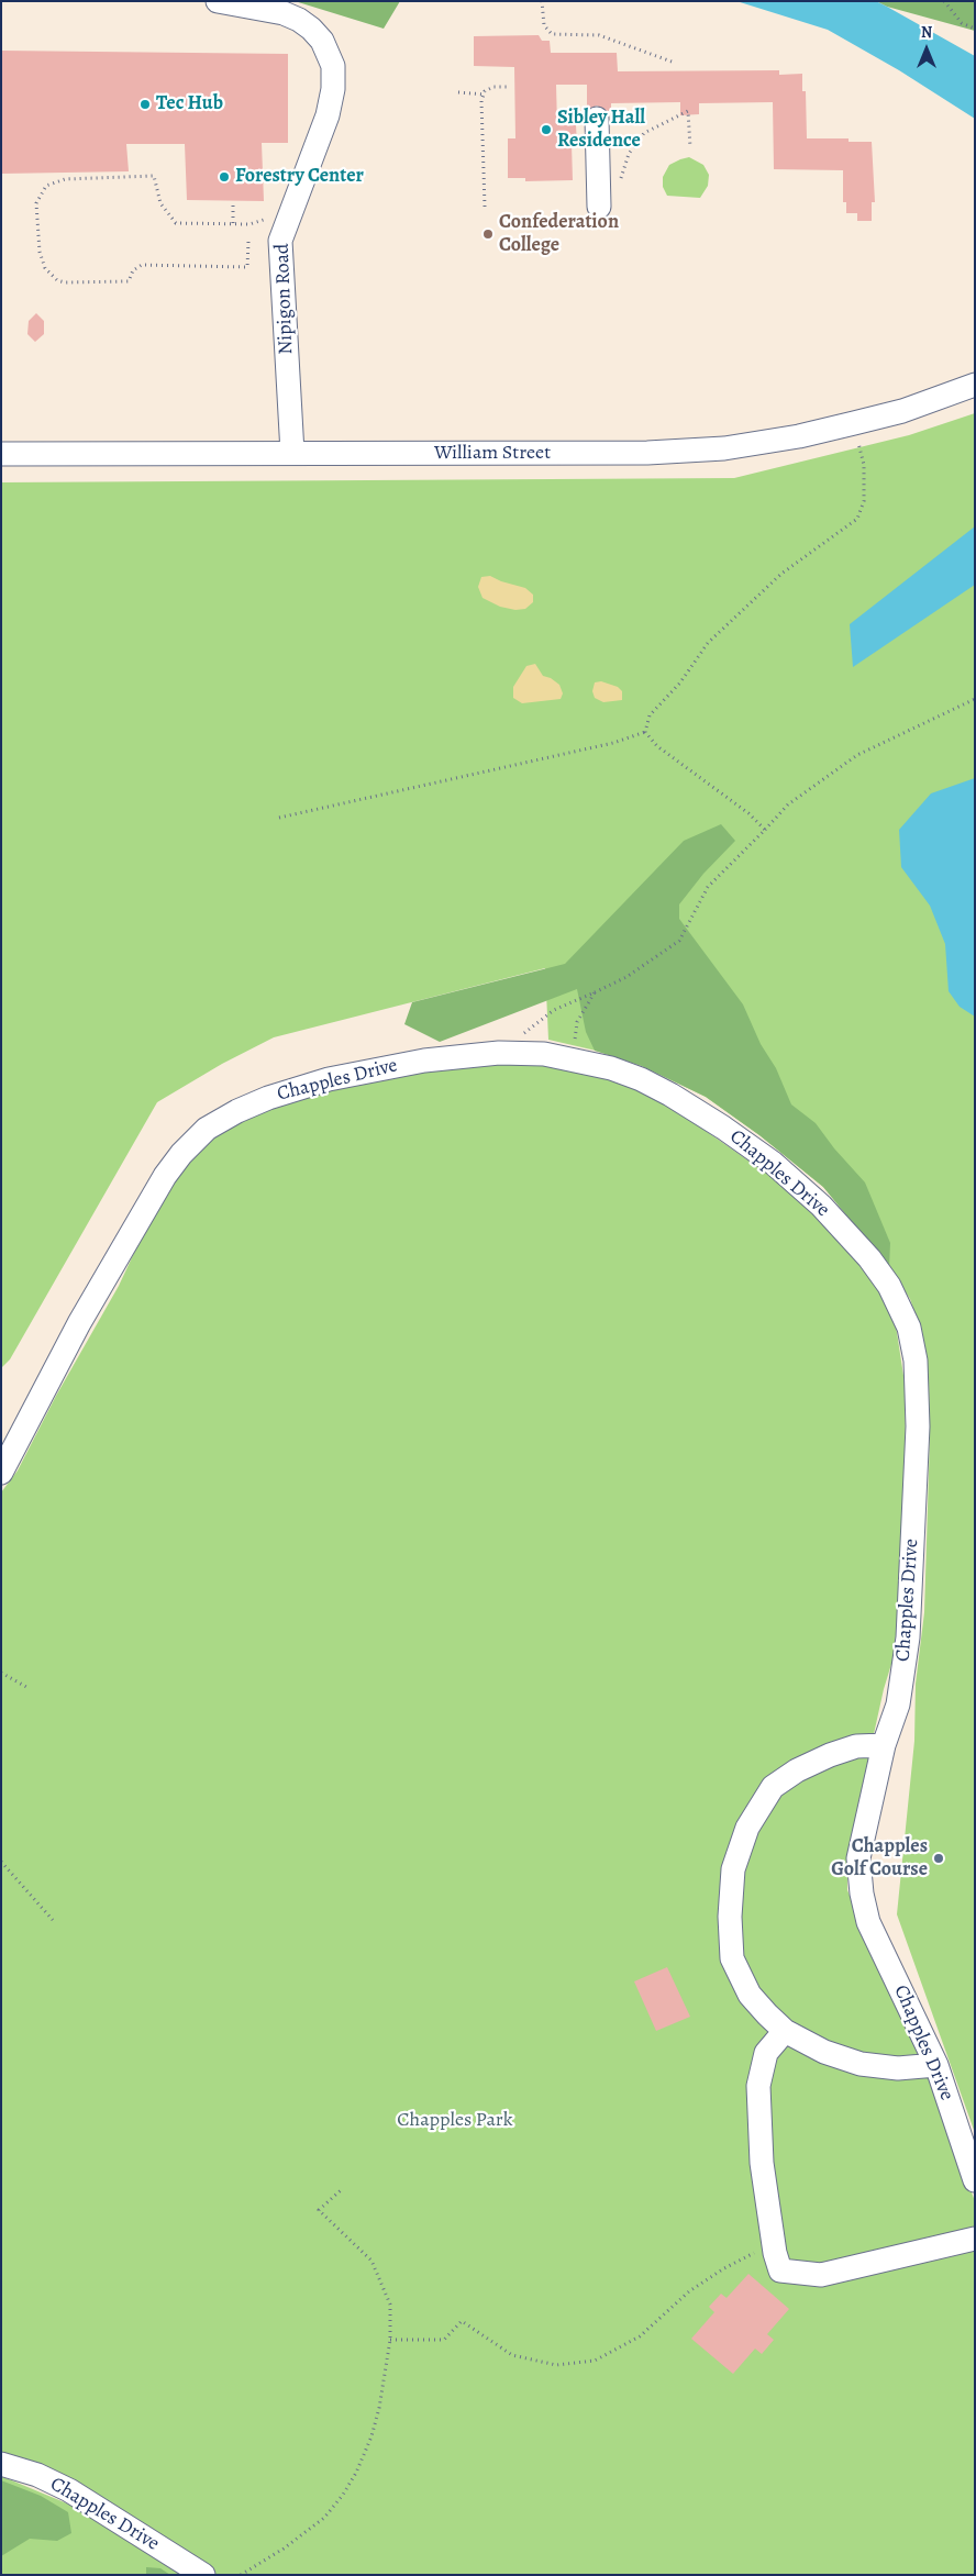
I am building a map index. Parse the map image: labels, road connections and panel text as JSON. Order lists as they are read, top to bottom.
{
  "streets": {
    "street": ["Nipigon Road", "William Street", "Chapples Drive"]
  },
  "crossings": [
    ["Nipigon Road", "William Street"]
  ],
  "parks": ["Chapples Park"],
  "places": [
    "Tec Hub",
    "Sibley Hall Residence",
    "Forestry Center",
    "Confederation College",
    "Chapples Golf Course"
  ],
  "north": "top"
}
